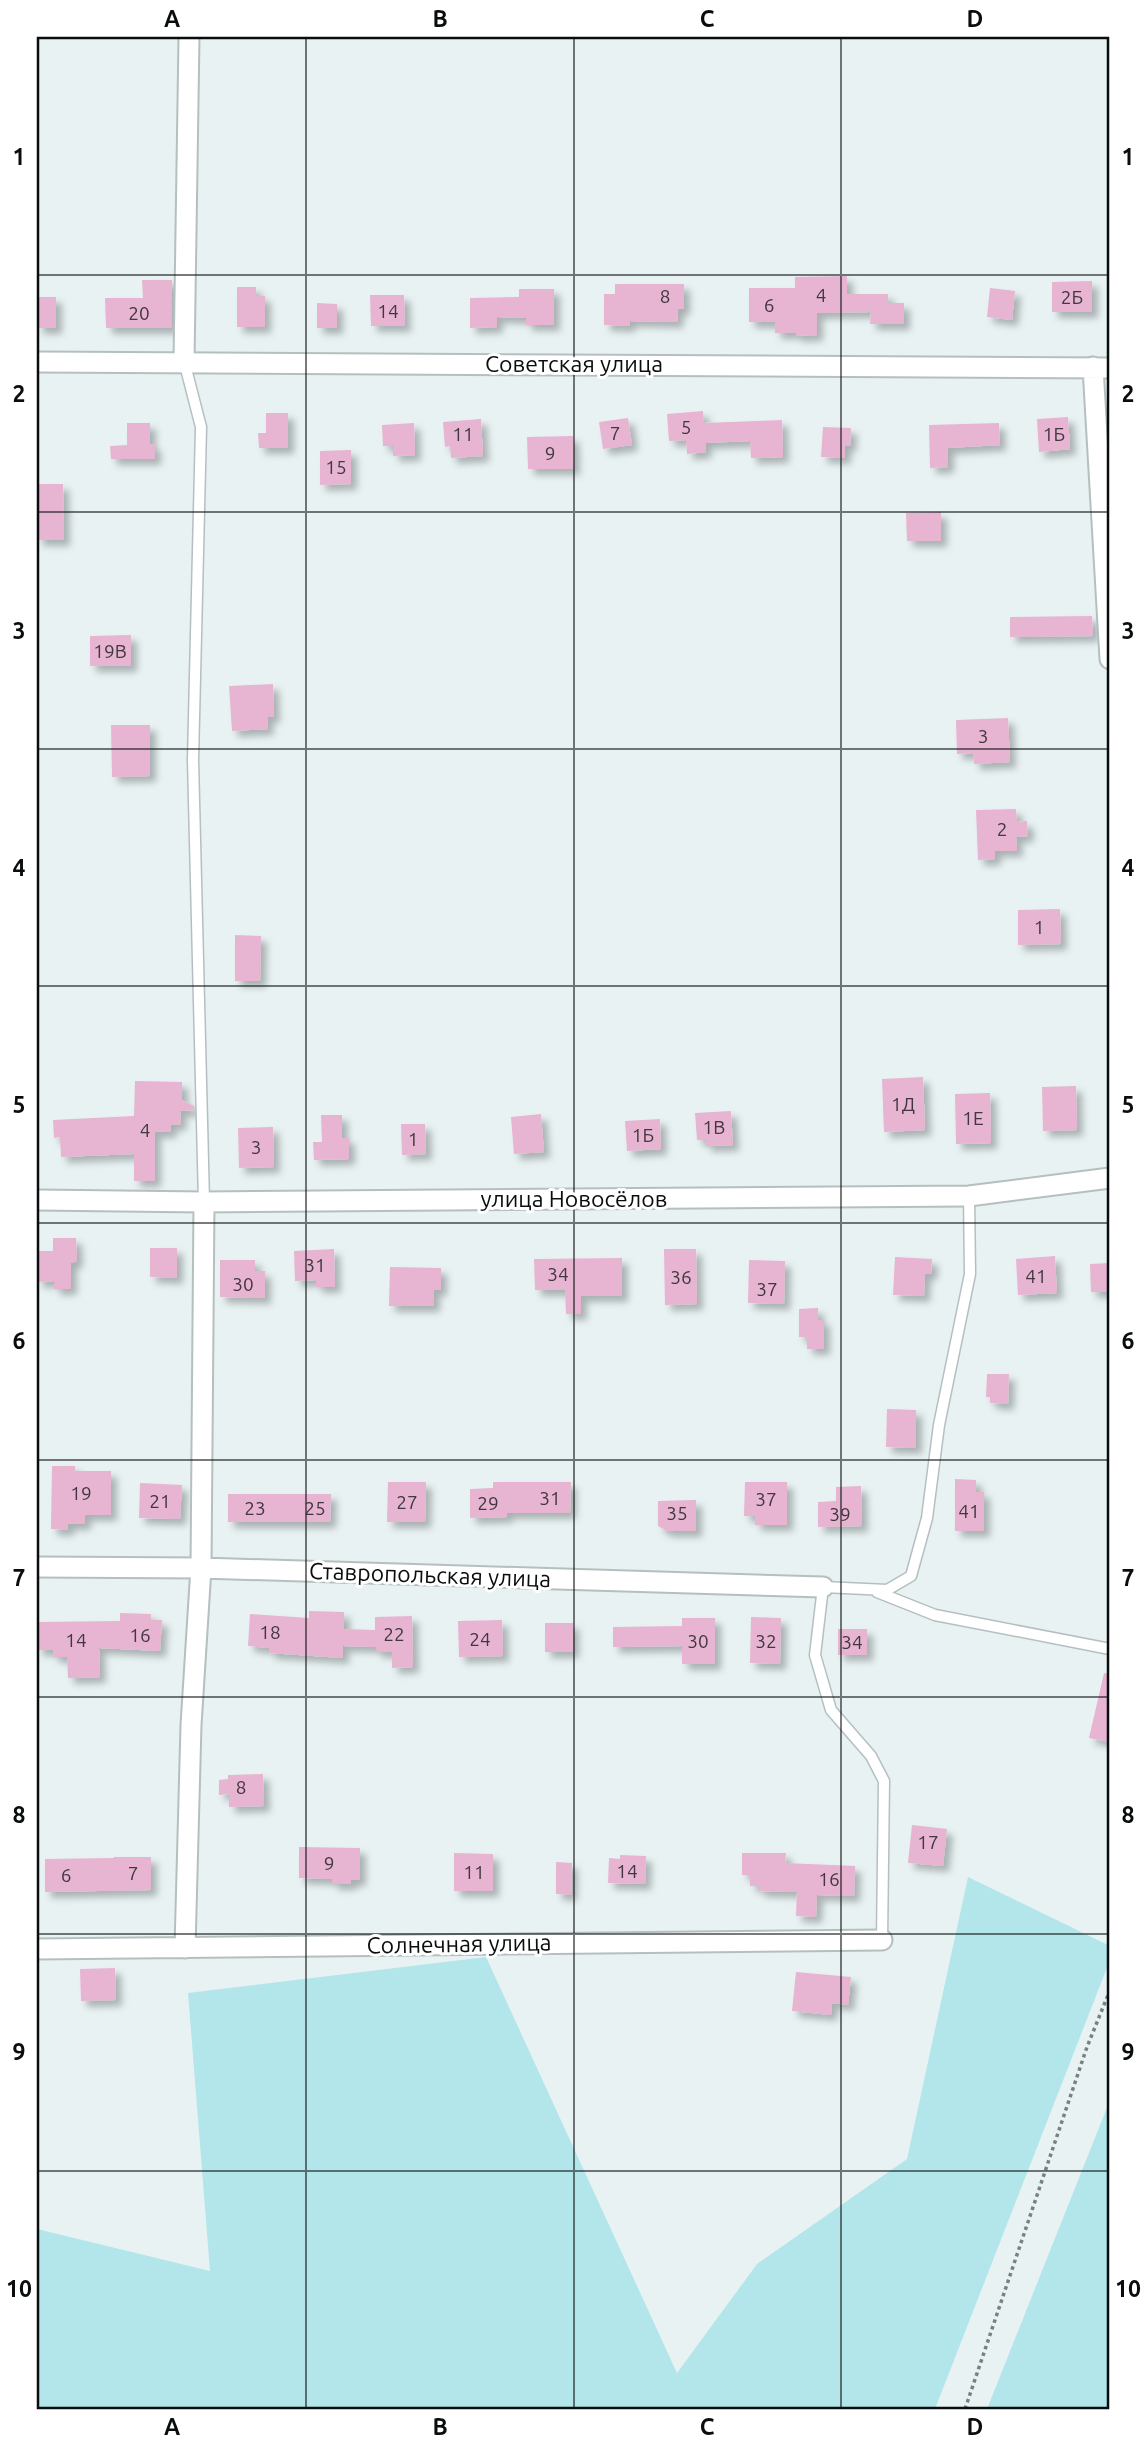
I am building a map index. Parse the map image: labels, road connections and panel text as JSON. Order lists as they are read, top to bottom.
{
  "streets": {
    "street": [
      "Советская улица",
      "улица Новосёлов",
      "Ставропольская улица",
      "Солнечная улица"
    ]
  },
  "house_numbers": [
    "4",
    "8",
    "2Б",
    "6",
    "14",
    "20",
    "5",
    "7",
    "11",
    "1Б",
    "9",
    "15",
    "19В",
    "3",
    "2",
    "1",
    "1Д",
    "1Е",
    "1В",
    "4",
    "1Б",
    "1",
    "3",
    "31",
    "34",
    "41",
    "36",
    "30",
    "37",
    "19",
    "31",
    "37",
    "21",
    "27",
    "29",
    "23",
    "25",
    "41",
    "35",
    "39",
    "18",
    "22",
    "16",
    "24",
    "14",
    "30",
    "32",
    "34",
    "8",
    "17",
    "9",
    "14",
    "11",
    "7",
    "6",
    "16"
  ],
  "grid": {
    "columns": [
      "A",
      "B",
      "C",
      "D"
    ],
    "rows": [
      "1",
      "2",
      "3",
      "4",
      "5",
      "6",
      "7",
      "8",
      "9",
      "10"
    ]
  }
}
